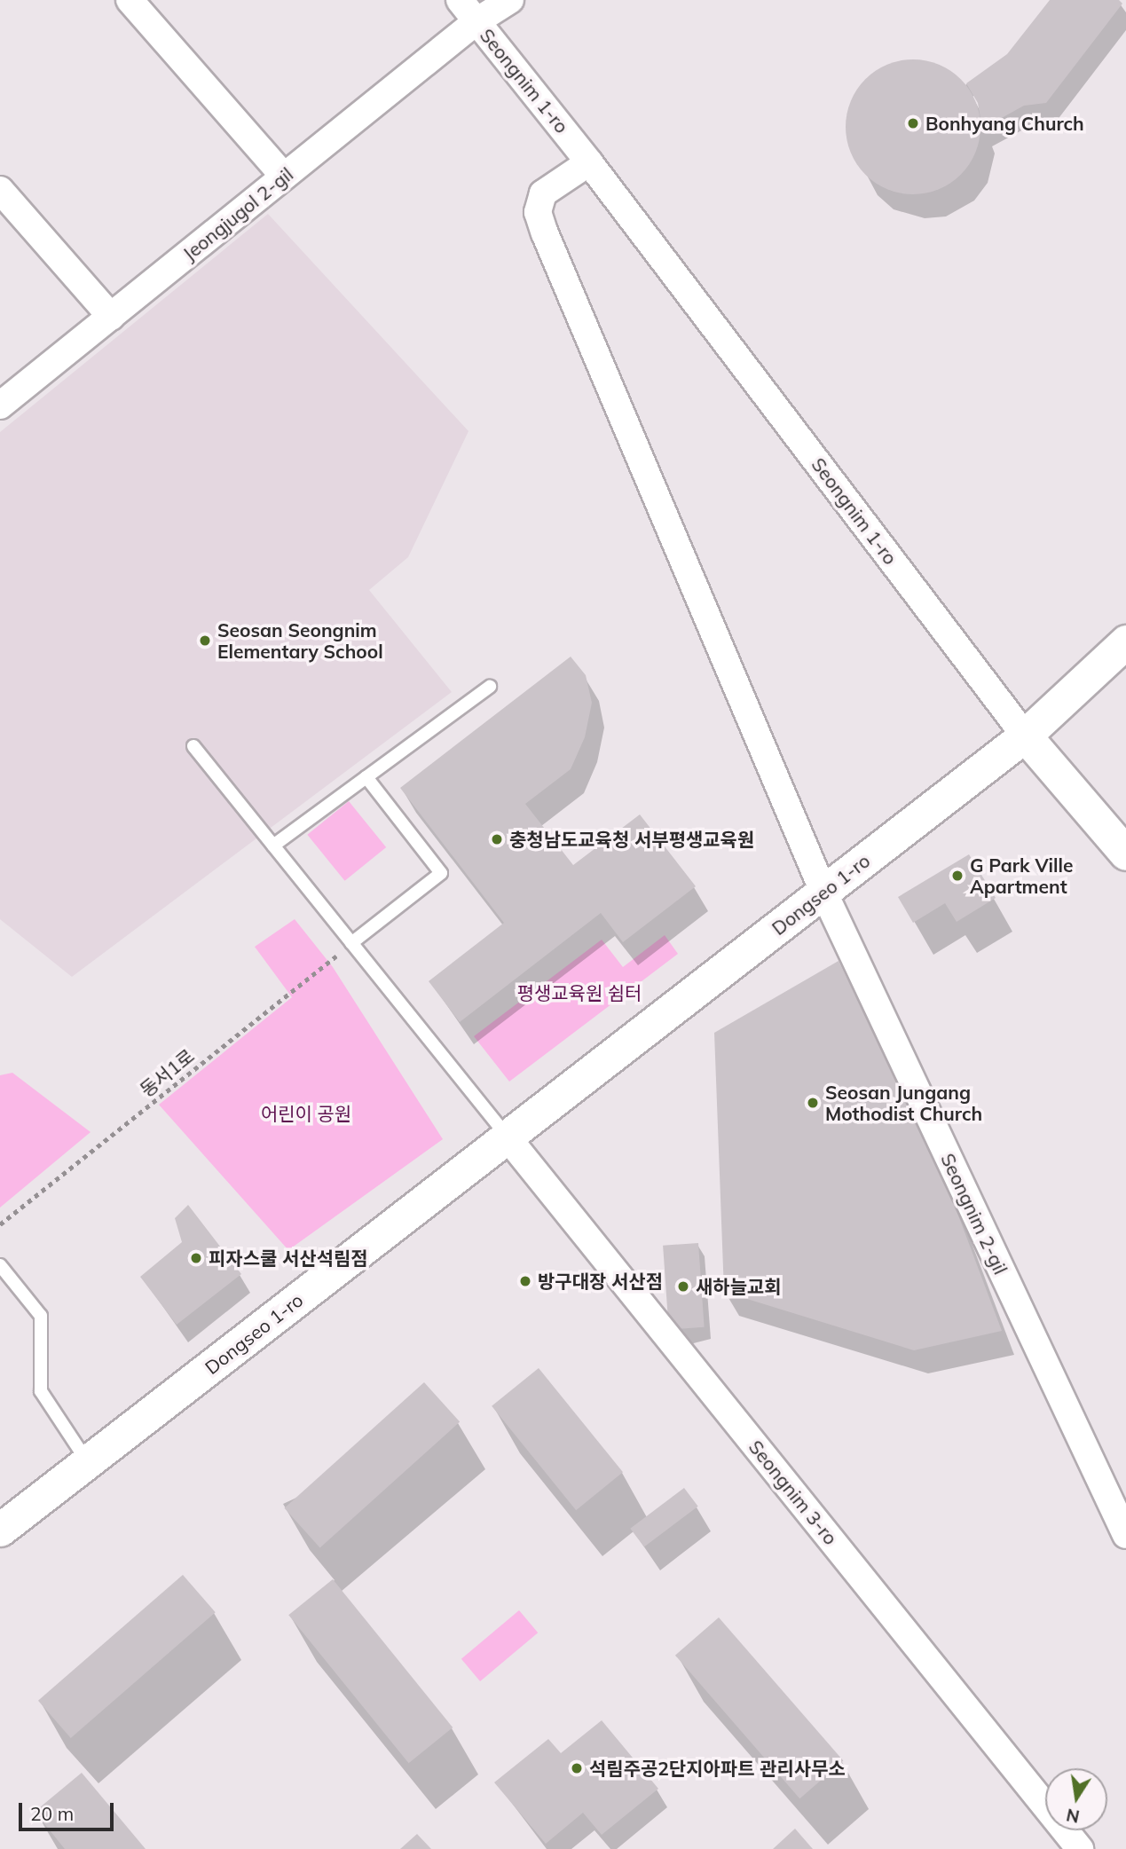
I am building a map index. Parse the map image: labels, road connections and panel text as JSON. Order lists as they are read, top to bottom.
{
  "streets": {
    "street": [
      "Seongnim 1-ro",
      "Jeongjugol 2-gil",
      "Dongseo 1-ro",
      "Seongnim 2-gil",
      "Seongnim 3-ro"
    ],
    "path": ["동서1로"]
  },
  "crossings": [
    ["Seongnim 1-ro", "Jeongjugol 2-gil"],
    ["Seongnim 1-ro", "Dongseo 1-ro"],
    ["Dongseo 1-ro", "Seongnim 2-gil"],
    ["Dongseo 1-ro", "Seongnim 3-ro"]
  ],
  "parks": ["평생교육원 쉼터", "어린이 공원"],
  "places": [
    "Bonhyang Church",
    "Seosan Seongnim Elementary School",
    "충청남도교육청 서부평생교육원",
    "G Park Ville Apartment",
    "Seosan Jungang Mothodist Church",
    "피자스쿨 서산석림점",
    "방구대장 서산점",
    "새하늘교회",
    "석림주공2단지아파트 관리사무소"
  ],
  "scale_bar": "20 m",
  "north": "bottom"
}
